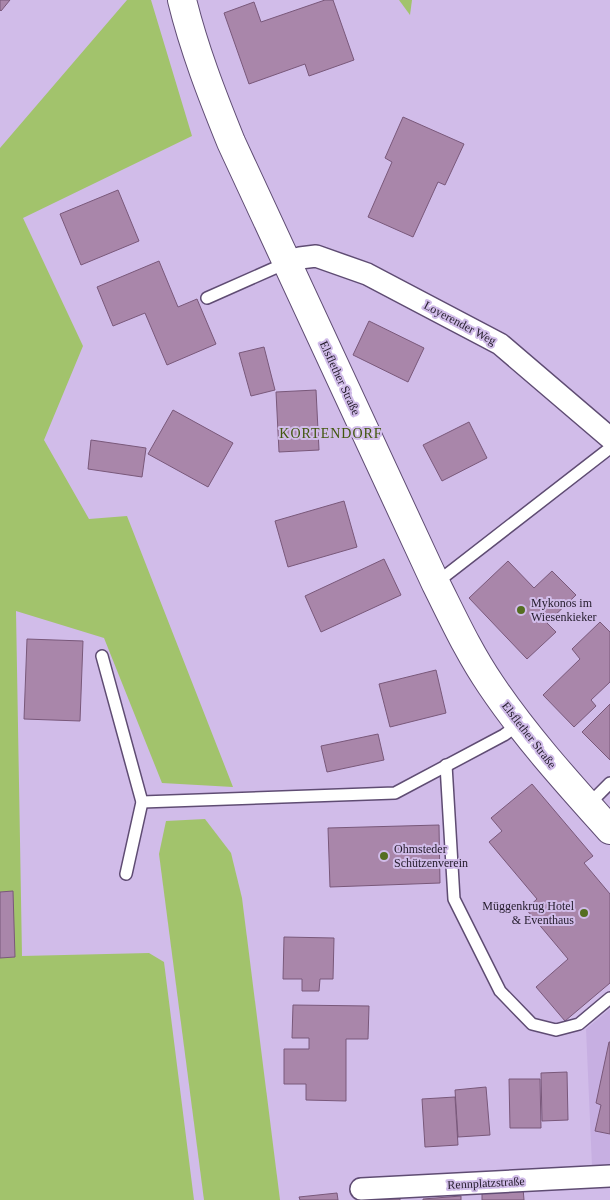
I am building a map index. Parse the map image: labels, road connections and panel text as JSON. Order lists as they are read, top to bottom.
{
  "streets": {
    "main road": ["Elsflether Straße"],
    "street": ["Loyerender Weg", "Rennplatzstraße"]
  },
  "crossings": [
    ["Loyerender Weg", "Elsflether Straße"]
  ],
  "districts": ["KORTENDORF"],
  "places": ["Mykonos im Wiesenkieker", "Ohmsteder Schützenverein", "Müggenkrug Hotel & Eventhaus"]
}
